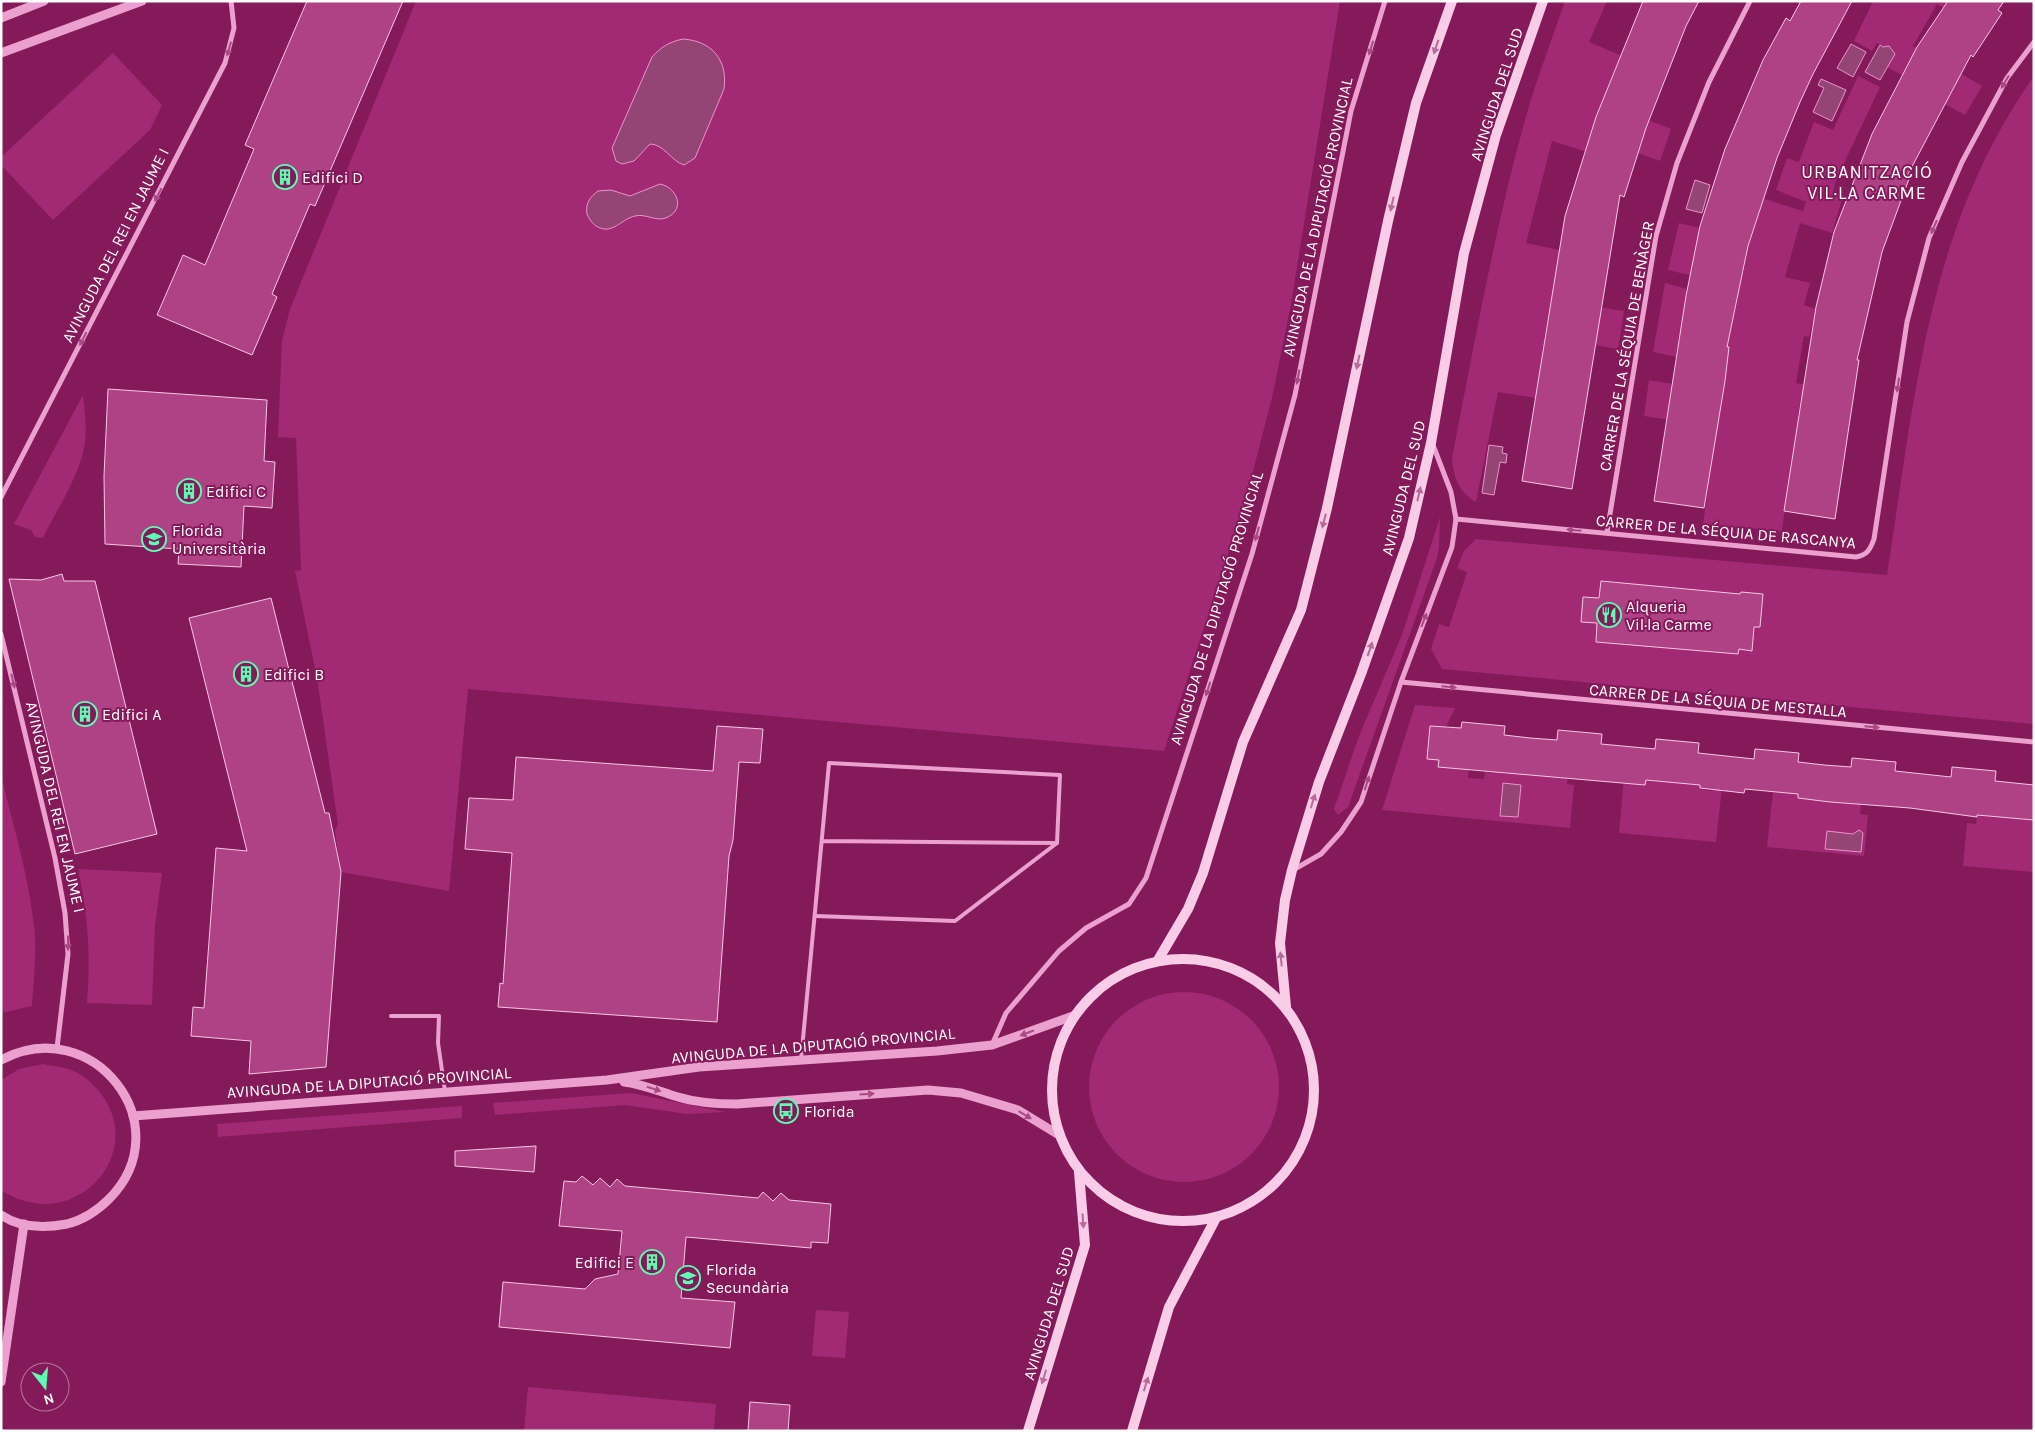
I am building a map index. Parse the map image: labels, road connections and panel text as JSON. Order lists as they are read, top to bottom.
{
  "streets": {
    "main road": ["AVINGUDA DEL SUD"],
    "street": [
      "AVINGUDA DE LA DIPUTACIÓ PROVINCIAL",
      "AVINGUDA DEL REI EN JAUME I",
      "CARRER DE LA SÉQUIA DE BENÀGER",
      "CARRER DE LA SÉQUIA DE RASCANYA",
      "CARRER DE LA SÉQUIA DE MESTALLA"
    ]
  },
  "crossings": [
    ["CARRER DE LA SÉQUIA DE BENÀGER", "CARRER DE LA SÉQUIA DE RASCANYA"]
  ],
  "one_way": ["AVINGUDA DEL REI EN JAUME I", "CARRER DE LA SÉQUIA DE MESTALLA"],
  "districts": ["URBANITZACIÓ VIL·LA CARME"],
  "places": {
    "building": [
      "Edifici D",
      "Edifici C",
      "Edifici B",
      "Edifici A",
      "Edifici E"
    ],
    "school or university": ["Florida Universitària", "Florida Secundària"],
    "restaurant": ["Alqueria Vil·la Carme"],
    "bus stop": ["Florida"]
  },
  "north": "bottom"
}
